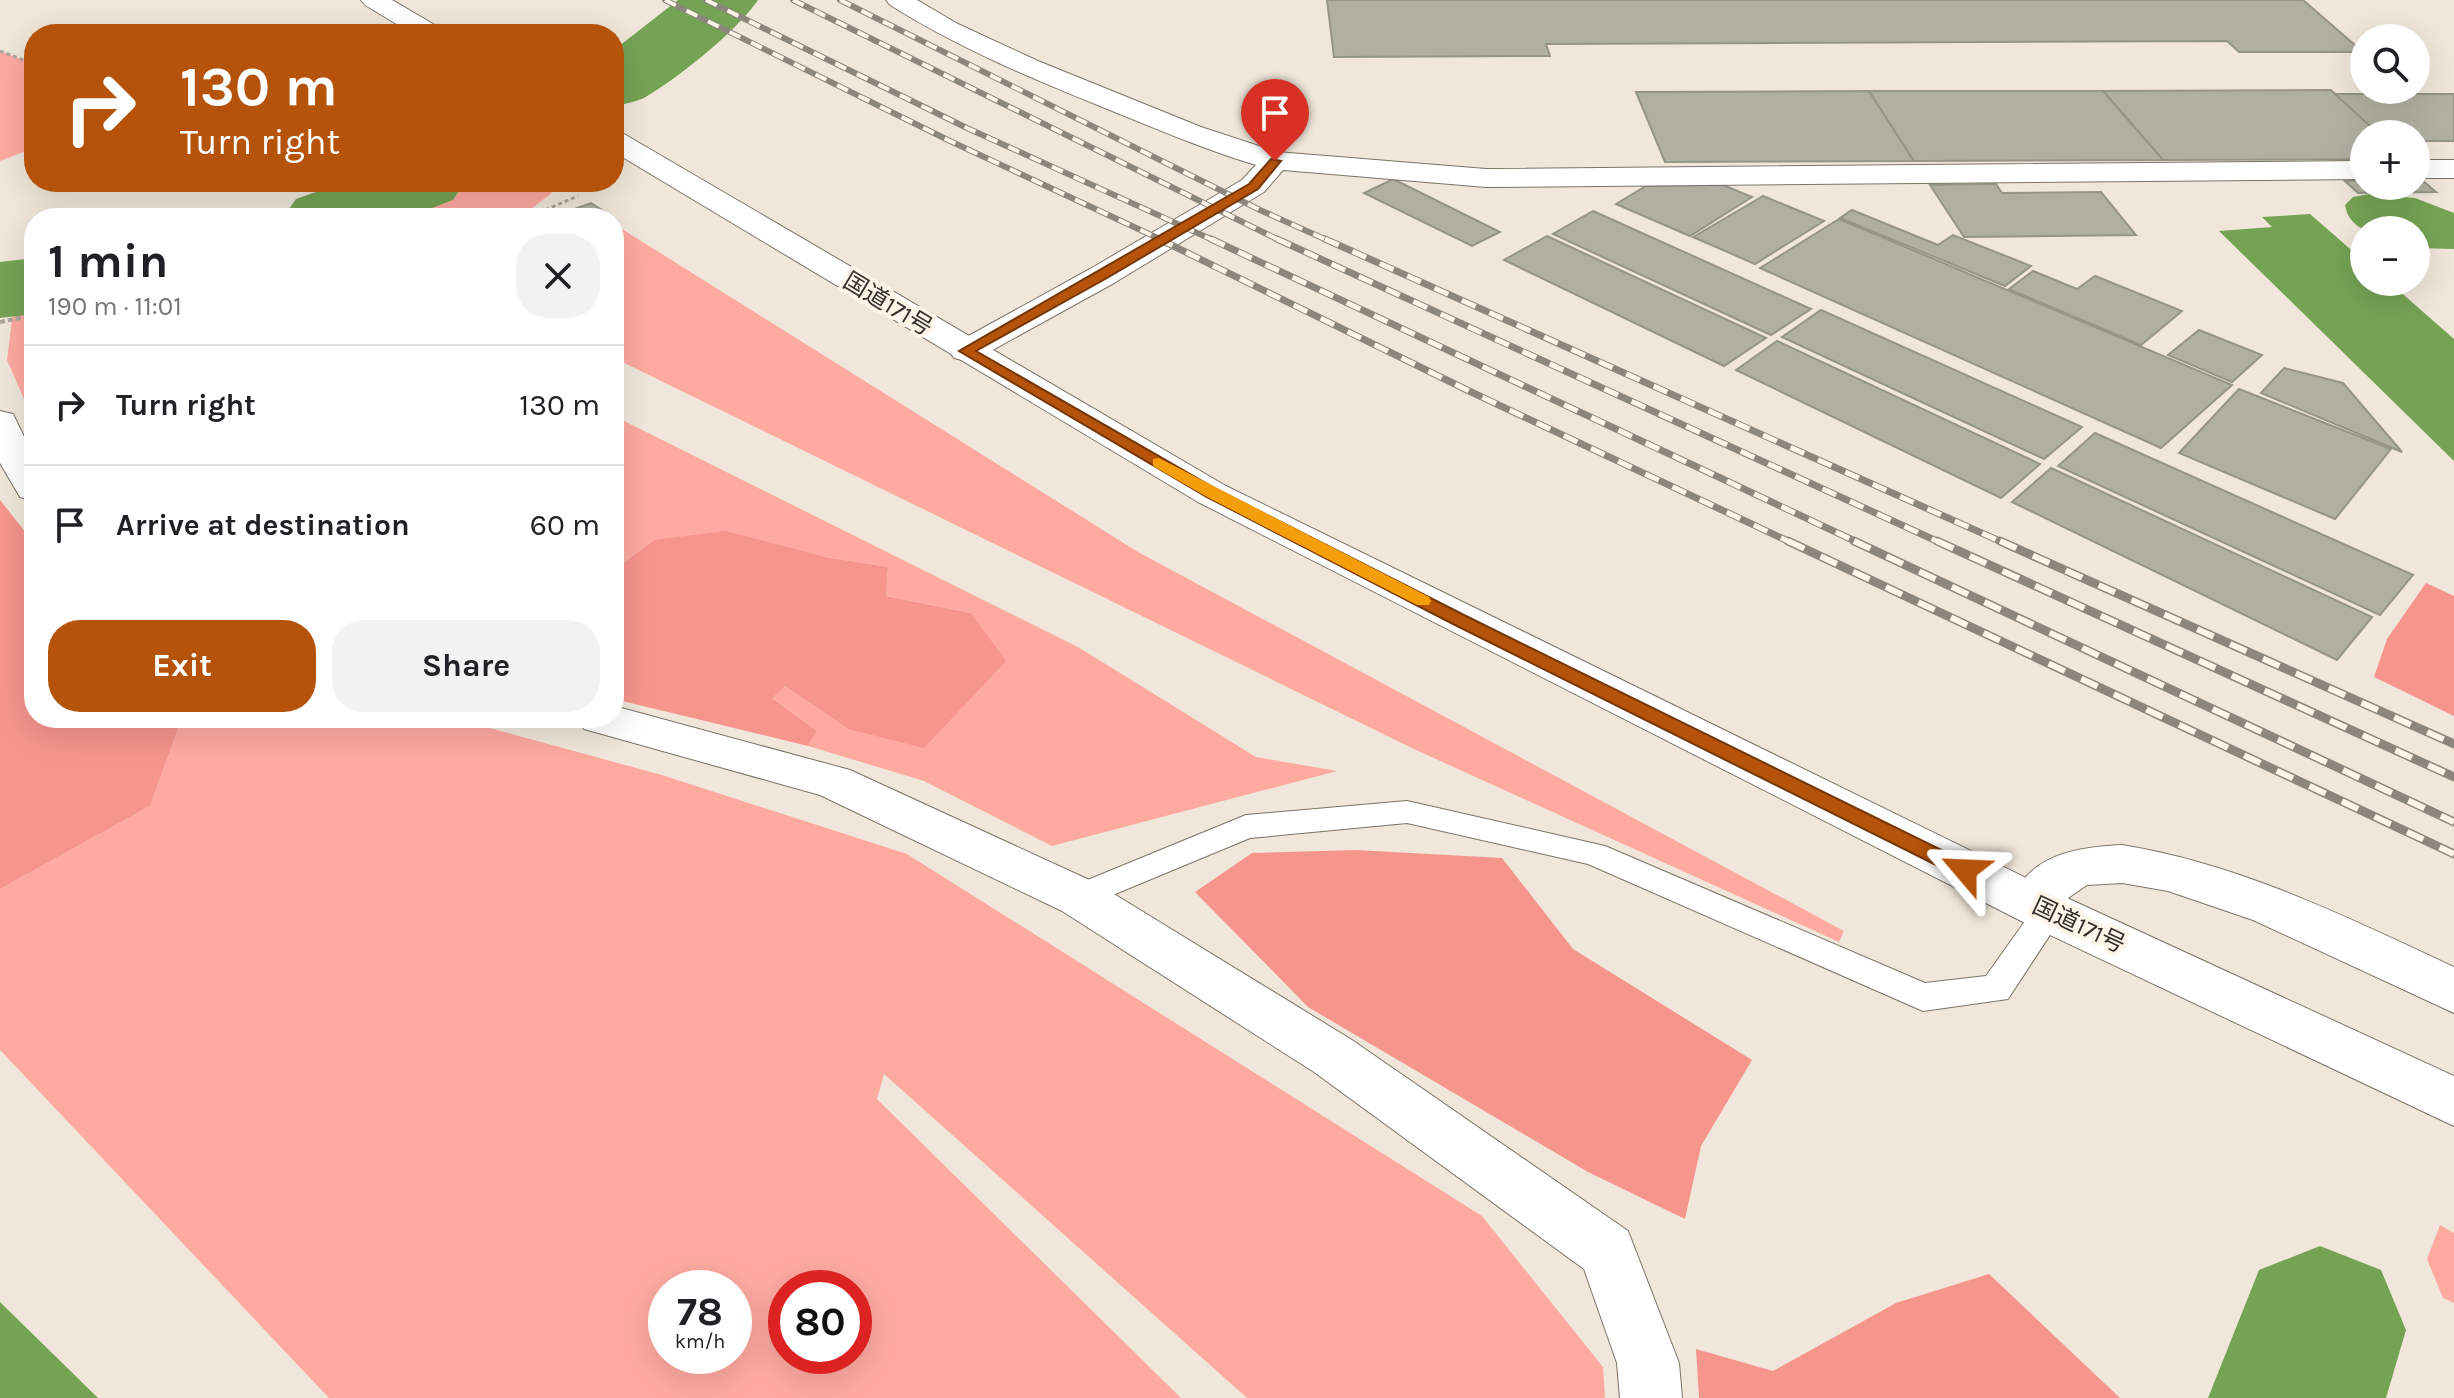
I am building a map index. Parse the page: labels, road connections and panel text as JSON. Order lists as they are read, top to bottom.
{
  "streets": {
    "main road": ["国道171号"]
  },
  "page": {
    "map_buttons": ["+", "−"],
    "turn": ["130 m", "Turn right"],
    "heading": ["1 min", "190 m · 11:01"],
    "list": [
      {
        "name": "Turn right",
        "value": "130 m"
      },
      {
        "name": "Arrive at destination",
        "value": "60 m"
      }
    ],
    "buttons": ["Exit", "Share"],
    "speed": "78 km/h",
    "limit": "80"
  }
}
